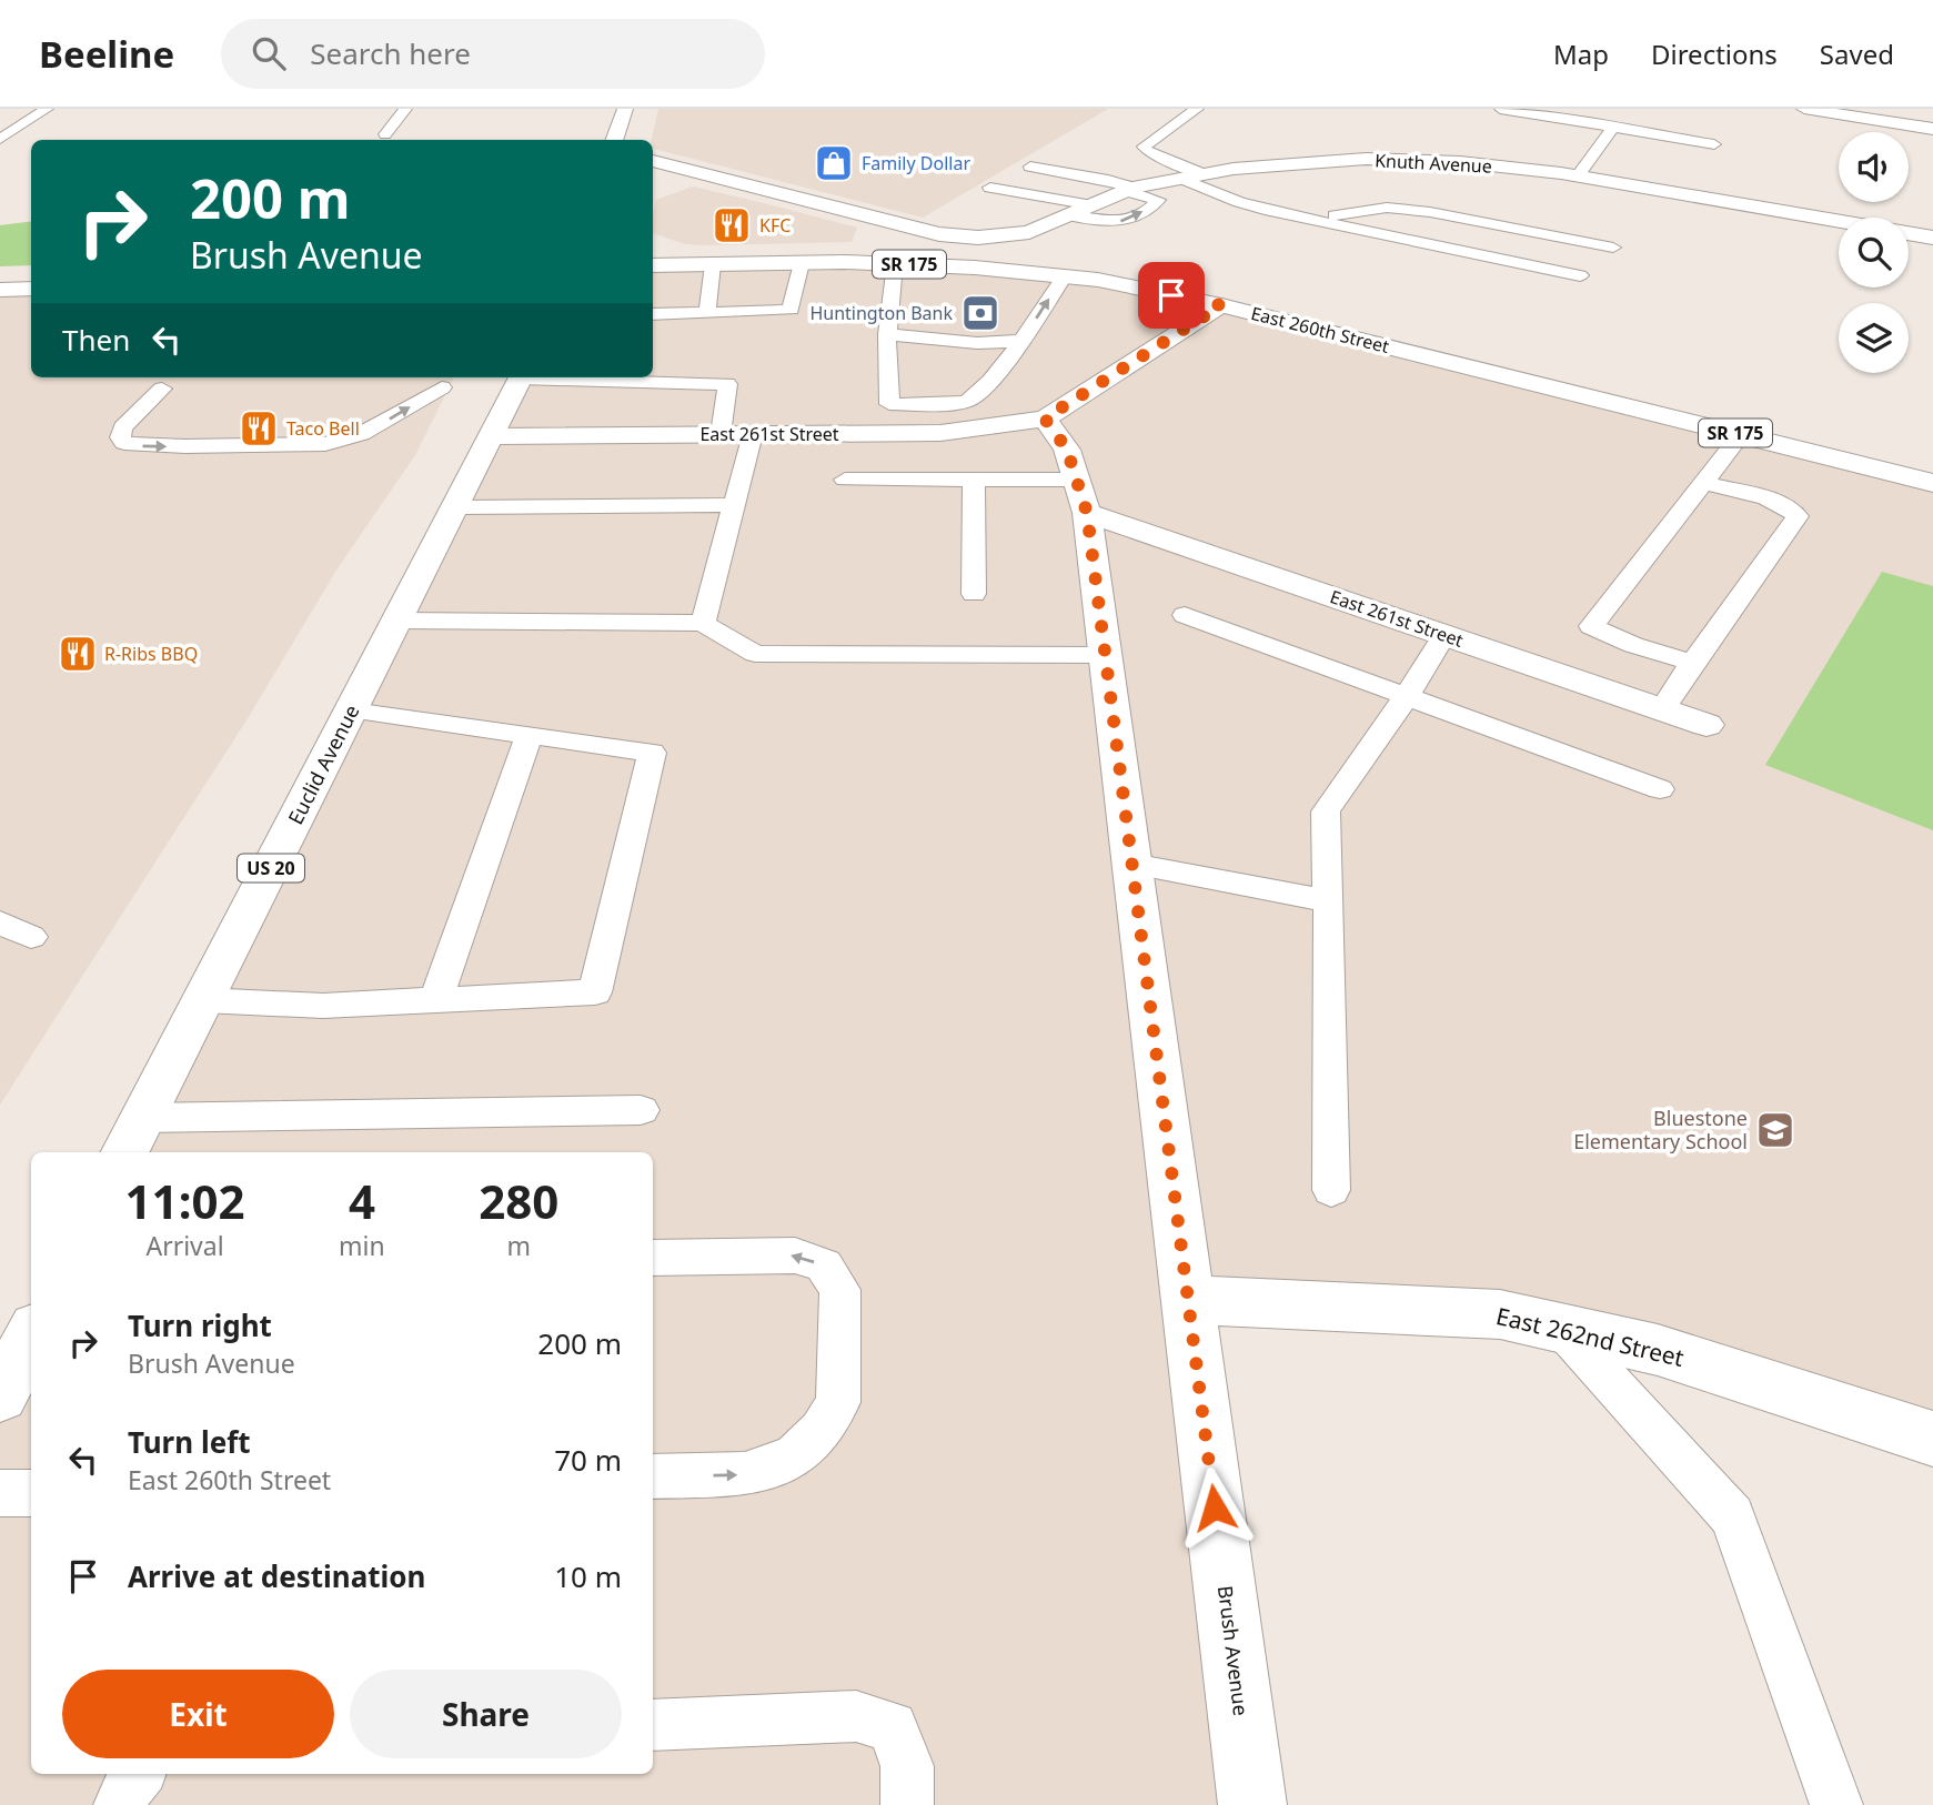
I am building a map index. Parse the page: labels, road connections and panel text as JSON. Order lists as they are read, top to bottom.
{
  "streets": {
    "street": [
      "Knuth Avenue",
      "SR 175",
      "East 260th Street",
      "East 261st Street",
      "Euclid Avenue",
      "US 20",
      "East 262nd Street",
      "Brush Avenue"
    ]
  },
  "crossings": [
    ["East 261st Street", "Euclid Avenue"],
    ["East 261st Street", "Brush Avenue"],
    ["East 262nd Street", "Brush Avenue"]
  ],
  "places": {
    "shop": ["Family Dollar"],
    "restaurant": ["KFC", "Taco Bell", "R-Ribs BBQ"],
    "bank": ["Huntington Bank"],
    "school or university": ["Bluestone Elementary School"]
  },
  "page": {
    "header": "Beeline",
    "search": "Search here",
    "nav": ["Map", "Directions", "Saved"],
    "turn": ["200 m", "Brush Avenue"],
    "then": "Then",
    "eta": [
      "11:02",
      "Arrival",
      "4",
      "min",
      "280",
      "m"
    ],
    "list": [
      {
        "name": "Turn right",
        "note": "Brush Avenue",
        "value": "200 m"
      },
      {
        "name": "Turn left",
        "note": "East 260th Street",
        "value": "70 m"
      },
      {
        "name": "Arrive at destination",
        "value": "10 m"
      }
    ],
    "buttons": ["Exit", "Share"]
  }
}
